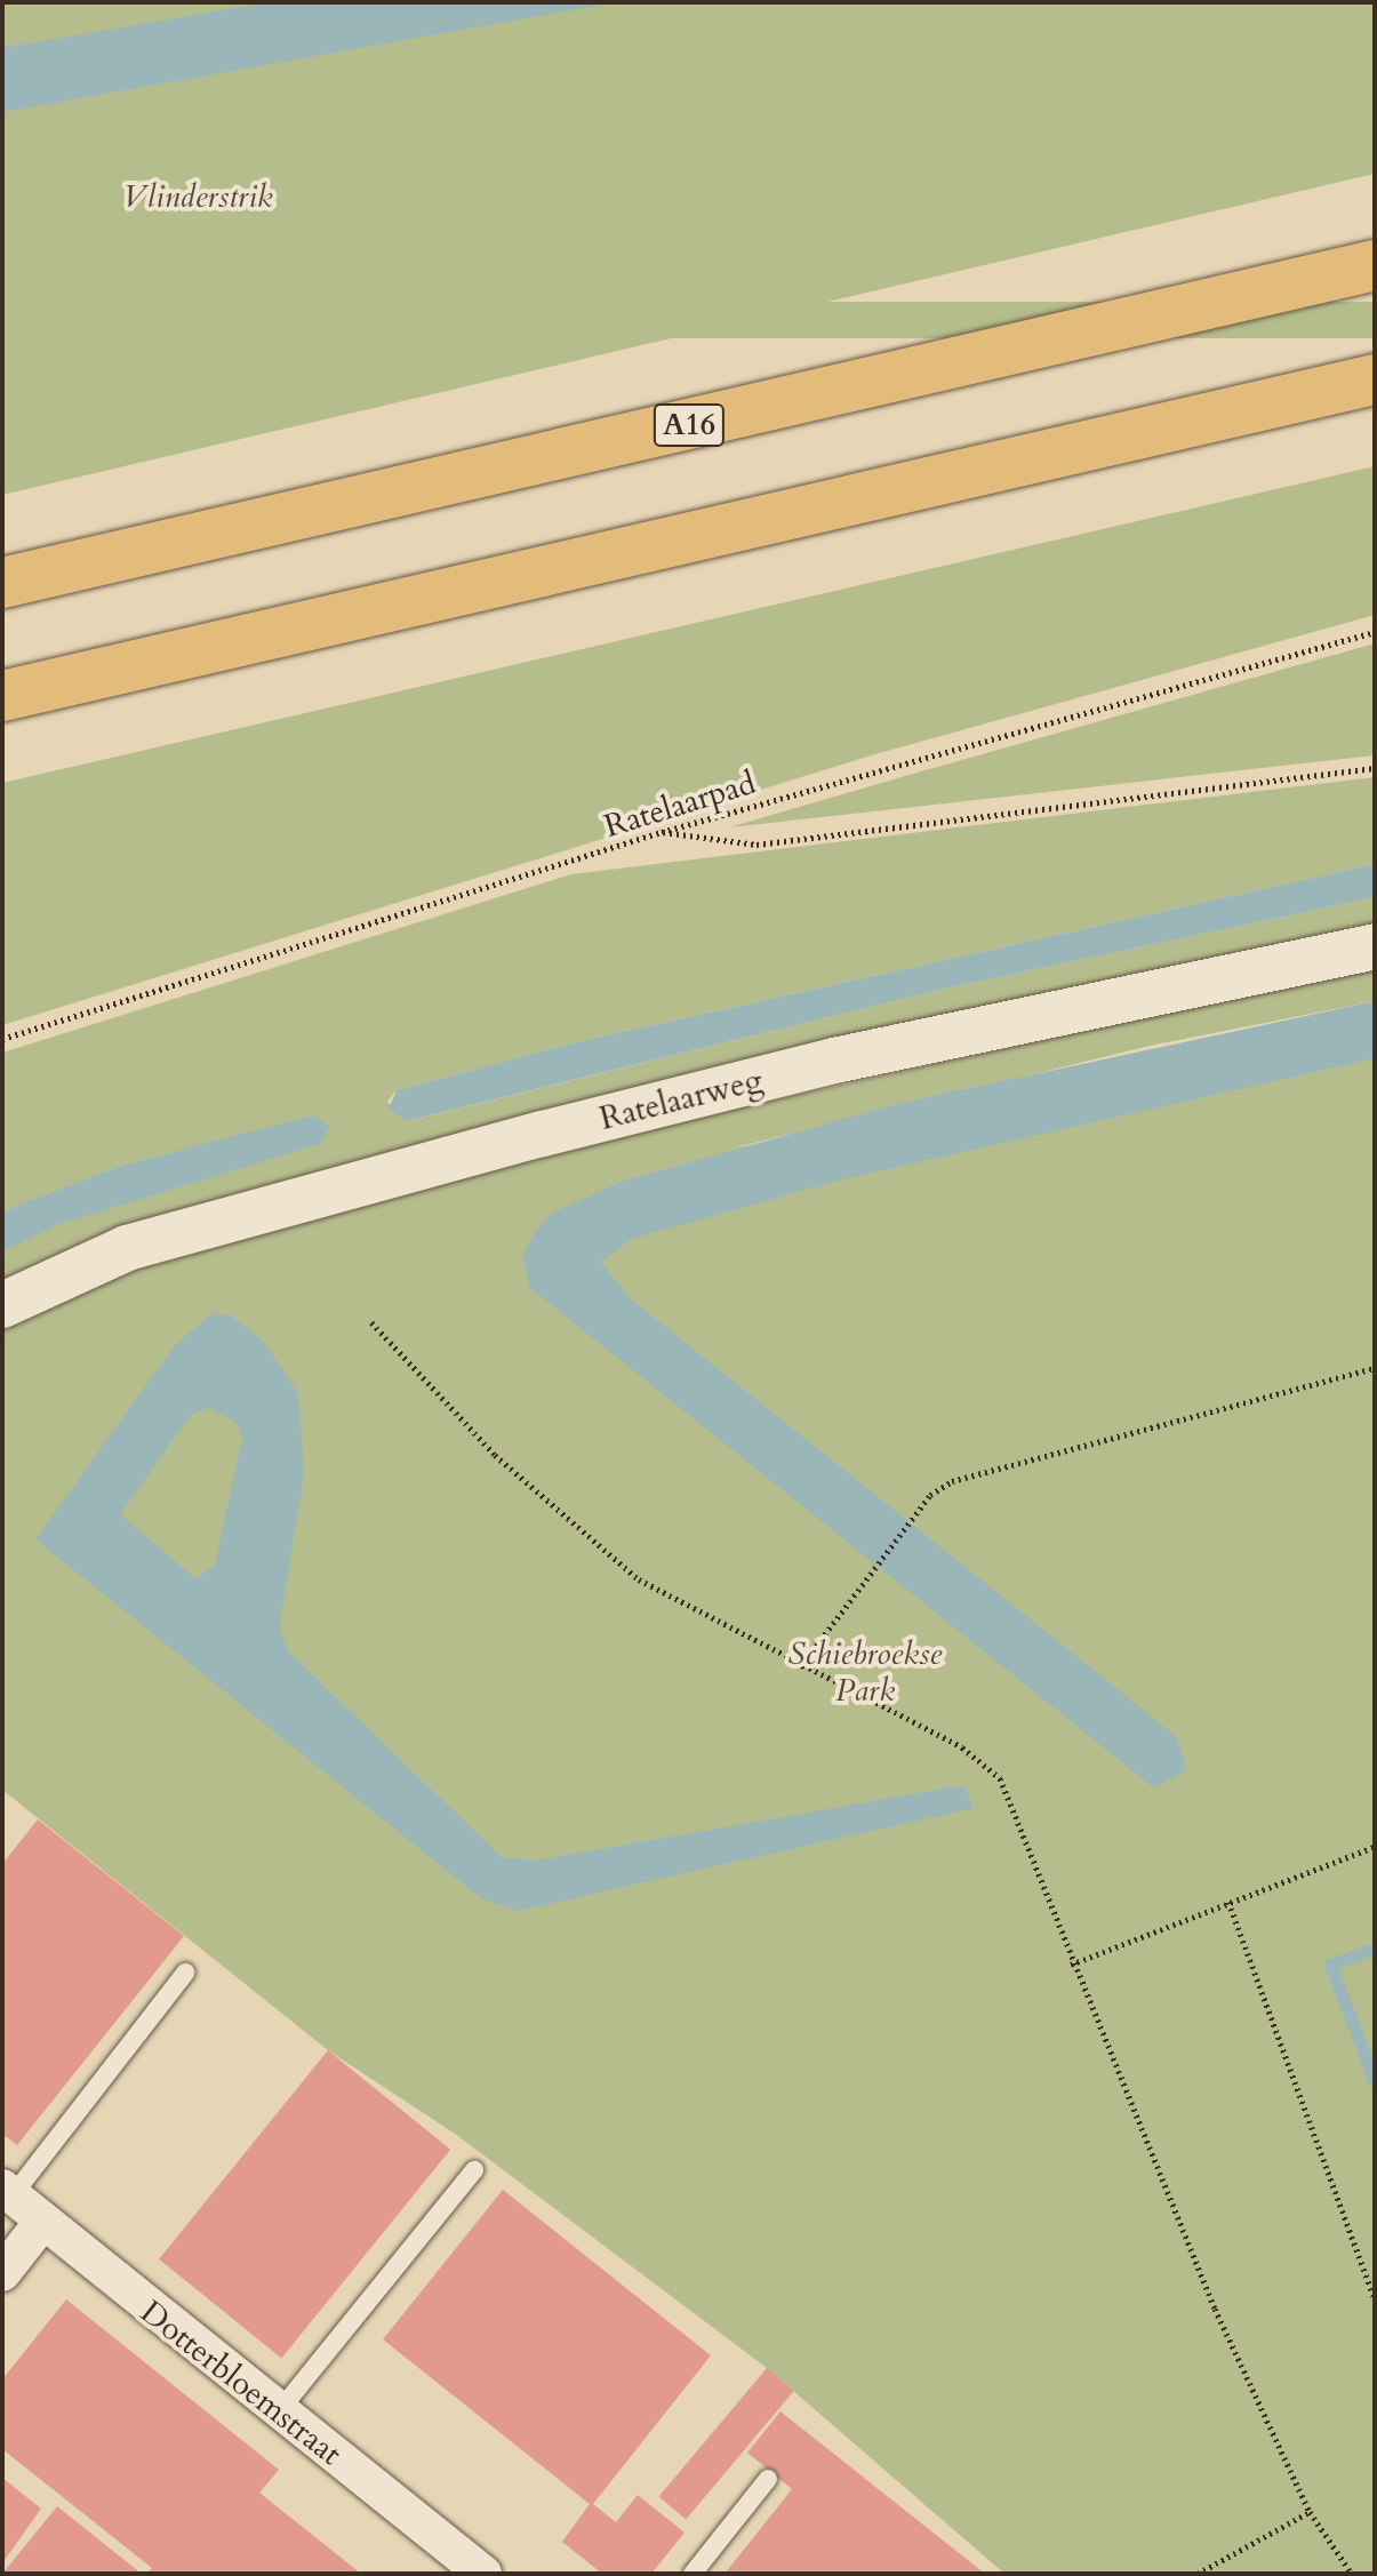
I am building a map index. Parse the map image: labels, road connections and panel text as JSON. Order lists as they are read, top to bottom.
{
  "streets": {
    "highway": ["A16"],
    "street": ["Ratelaarweg", "Dotterbloemstraat"],
    "path": ["Ratelaarpad"]
  },
  "parks": ["Vlinderstrik", "Schiebroekse Park"]
}
